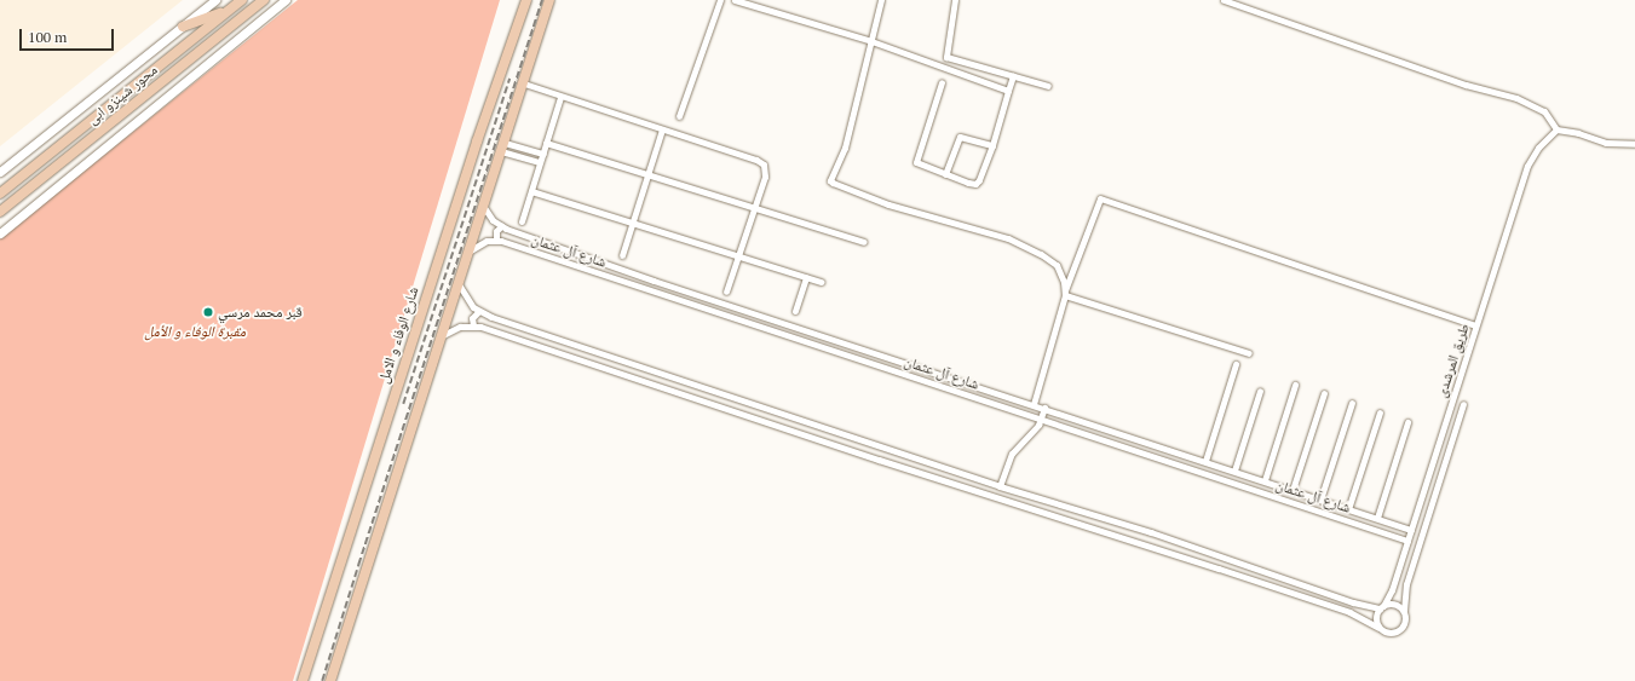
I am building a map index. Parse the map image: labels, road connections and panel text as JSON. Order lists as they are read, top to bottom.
{
  "streets": {
    "main road": ["محور شينزو ابى", "شارع الوفاء و الامل"],
    "street": ["شارع آل عثمان", "طريق المرشدى"]
  },
  "crossings": [
    ["شارع آل عثمان", "طريق المرشدى"]
  ],
  "parks": ["مقبرة الوفاء و الأمل"],
  "places": ["قبر محمد مرسي"],
  "scale_bar": "100 m"
}
